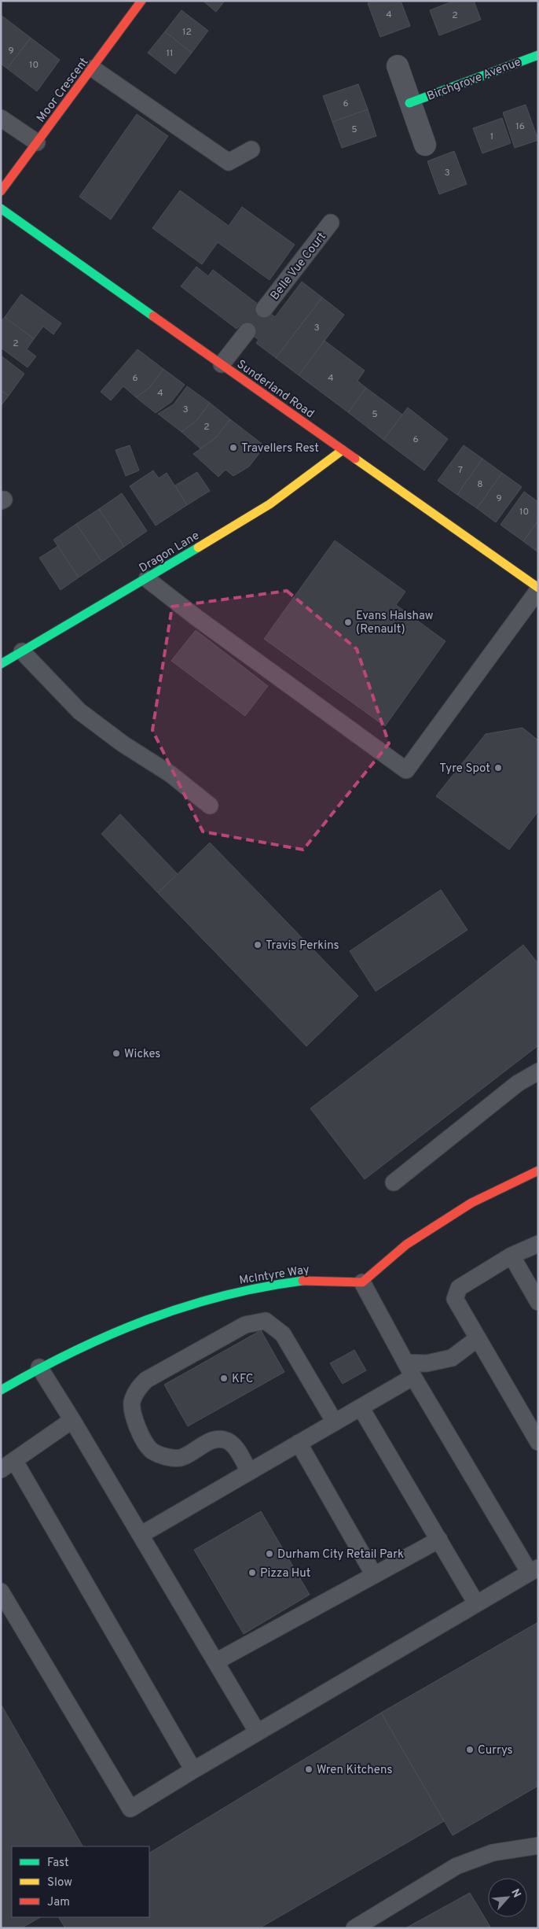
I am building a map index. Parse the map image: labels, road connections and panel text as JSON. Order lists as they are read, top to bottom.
{
  "streets": {
    "street": [
      "Birchgrove Avenue",
      "Moor Crescent",
      "Sunderland Road",
      "Dragon Lane",
      "McIntyre Way"
    ],
    "lane": ["Belle Vue Court"]
  },
  "crossings": [
    ["Sunderland Road", "Dragon Lane"]
  ],
  "places": [
    "Travellers Rest",
    "Evans Halshaw (Renault)",
    "Tyre Spot",
    "Travis Perkins",
    "Wickes",
    "KFC",
    "Durham City Retail Park",
    "Pizza Hut",
    "Currys",
    "Wren Kitchens"
  ],
  "house_numbers": [
    "4",
    "2",
    "12",
    "9",
    "11",
    "10",
    "6",
    "16",
    "5",
    "1",
    "3",
    "3",
    "2",
    "6",
    "4",
    "4",
    "3",
    "5",
    "2",
    "6",
    "7",
    "8",
    "9",
    "10"
  ],
  "legend": ["Fast", "Slow", "Jam"],
  "north": "top right"
}
